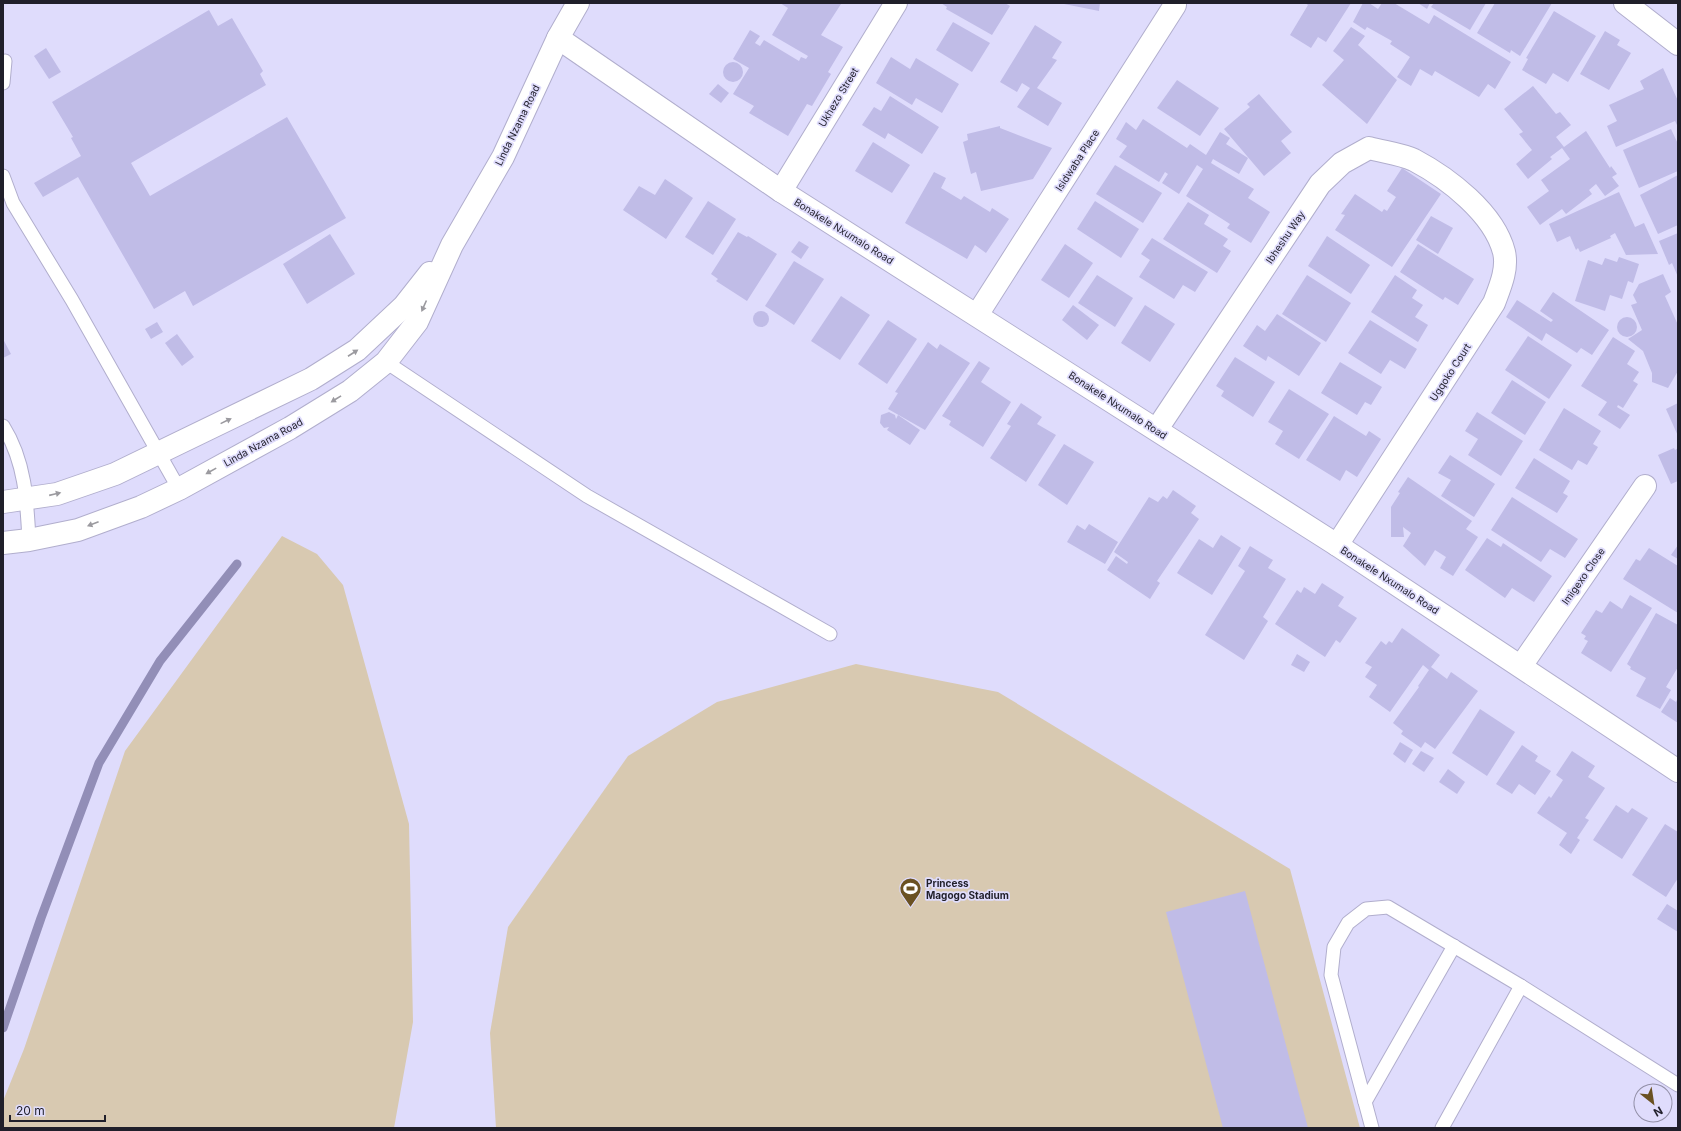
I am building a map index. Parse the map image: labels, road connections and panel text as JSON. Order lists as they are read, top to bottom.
{
  "streets": {
    "street": [
      "Ukhezo Street",
      "Linda Nzama Road",
      "Isidwaba Place",
      "Bonakele Nxumalo Road",
      "Ibheshu Way",
      "Ugqoko Court",
      "Imigexo Close"
    ]
  },
  "crossings": [
    ["Ukhezo Street", "Bonakele Nxumalo Road"],
    ["Linda Nzama Road", "Bonakele Nxumalo Road"],
    ["Isidwaba Place", "Bonakele Nxumalo Road"],
    ["Bonakele Nxumalo Road", "Ibheshu Way"],
    ["Bonakele Nxumalo Road", "Ugqoko Court"],
    ["Bonakele Nxumalo Road", "Imigexo Close"],
    ["Ibheshu Way", "Ugqoko Court"]
  ],
  "places": {
    "sports": ["Princess Magogo Stadium"]
  },
  "scale_bar": "20 m",
  "north": "bottom right"
}
